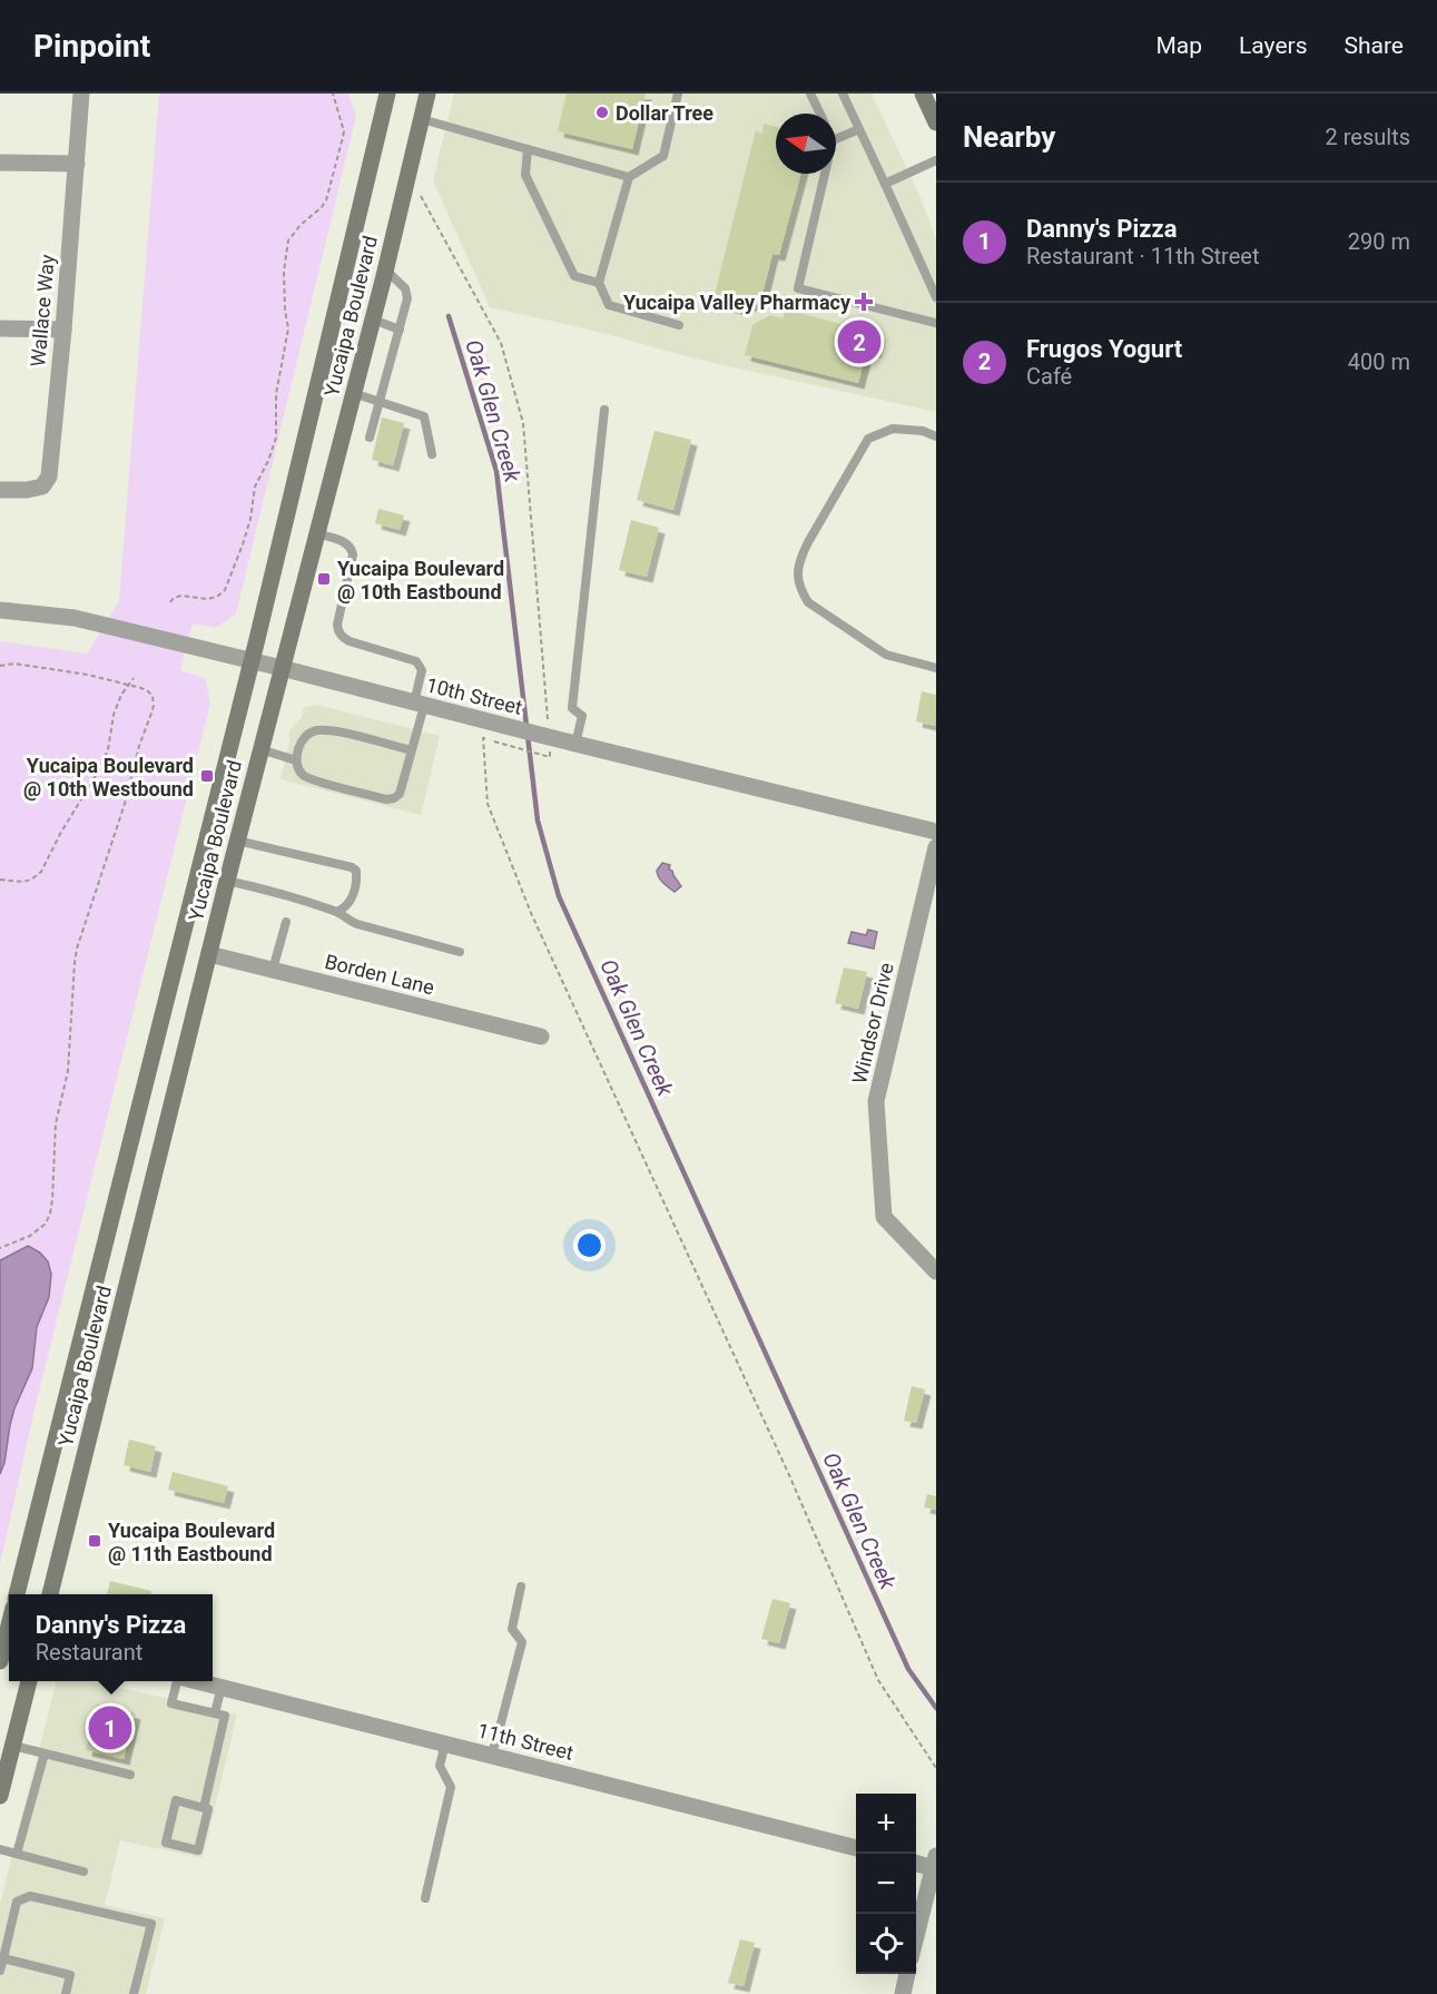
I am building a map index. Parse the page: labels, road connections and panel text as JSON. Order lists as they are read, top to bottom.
{
  "streets": {
    "main road": ["Yucaipa Boulevard"],
    "street": [
      "Wallace Way",
      "10th Street",
      "Borden Lane",
      "Windsor Drive",
      "11th Street"
    ]
  },
  "crossings": [
    ["Yucaipa Boulevard", "10th Street"],
    ["Yucaipa Boulevard", "Borden Lane"]
  ],
  "water": ["Oak Glen Creek"],
  "places": {
    "other": ["Dollar Tree"],
    "health": ["Yucaipa Valley Pharmacy"],
    "transit": ["Yucaipa Boulevard @ 10th Eastbound", "Yucaipa Boulevard @ 10th Westbound", "Yucaipa Boulevard @ 11th Eastbound"]
  },
  "north": "left",
  "page": {
    "header": "Pinpoint",
    "nav": ["Map", "Layers", "Share"],
    "heading": ["Nearby", "2 results"],
    "list": [
      {
        "mark": "1",
        "name": "Danny's Pizza",
        "note": "Restaurant · 11th Street",
        "value": "290 m"
      },
      {
        "mark": "2",
        "name": "Frugos Yogurt",
        "note": "Café",
        "value": "400 m"
      }
    ],
    "pins": ["2", "1"],
    "popup": ["Danny's Pizza", "Restaurant"],
    "map_buttons": ["+", "−"]
  }
}
